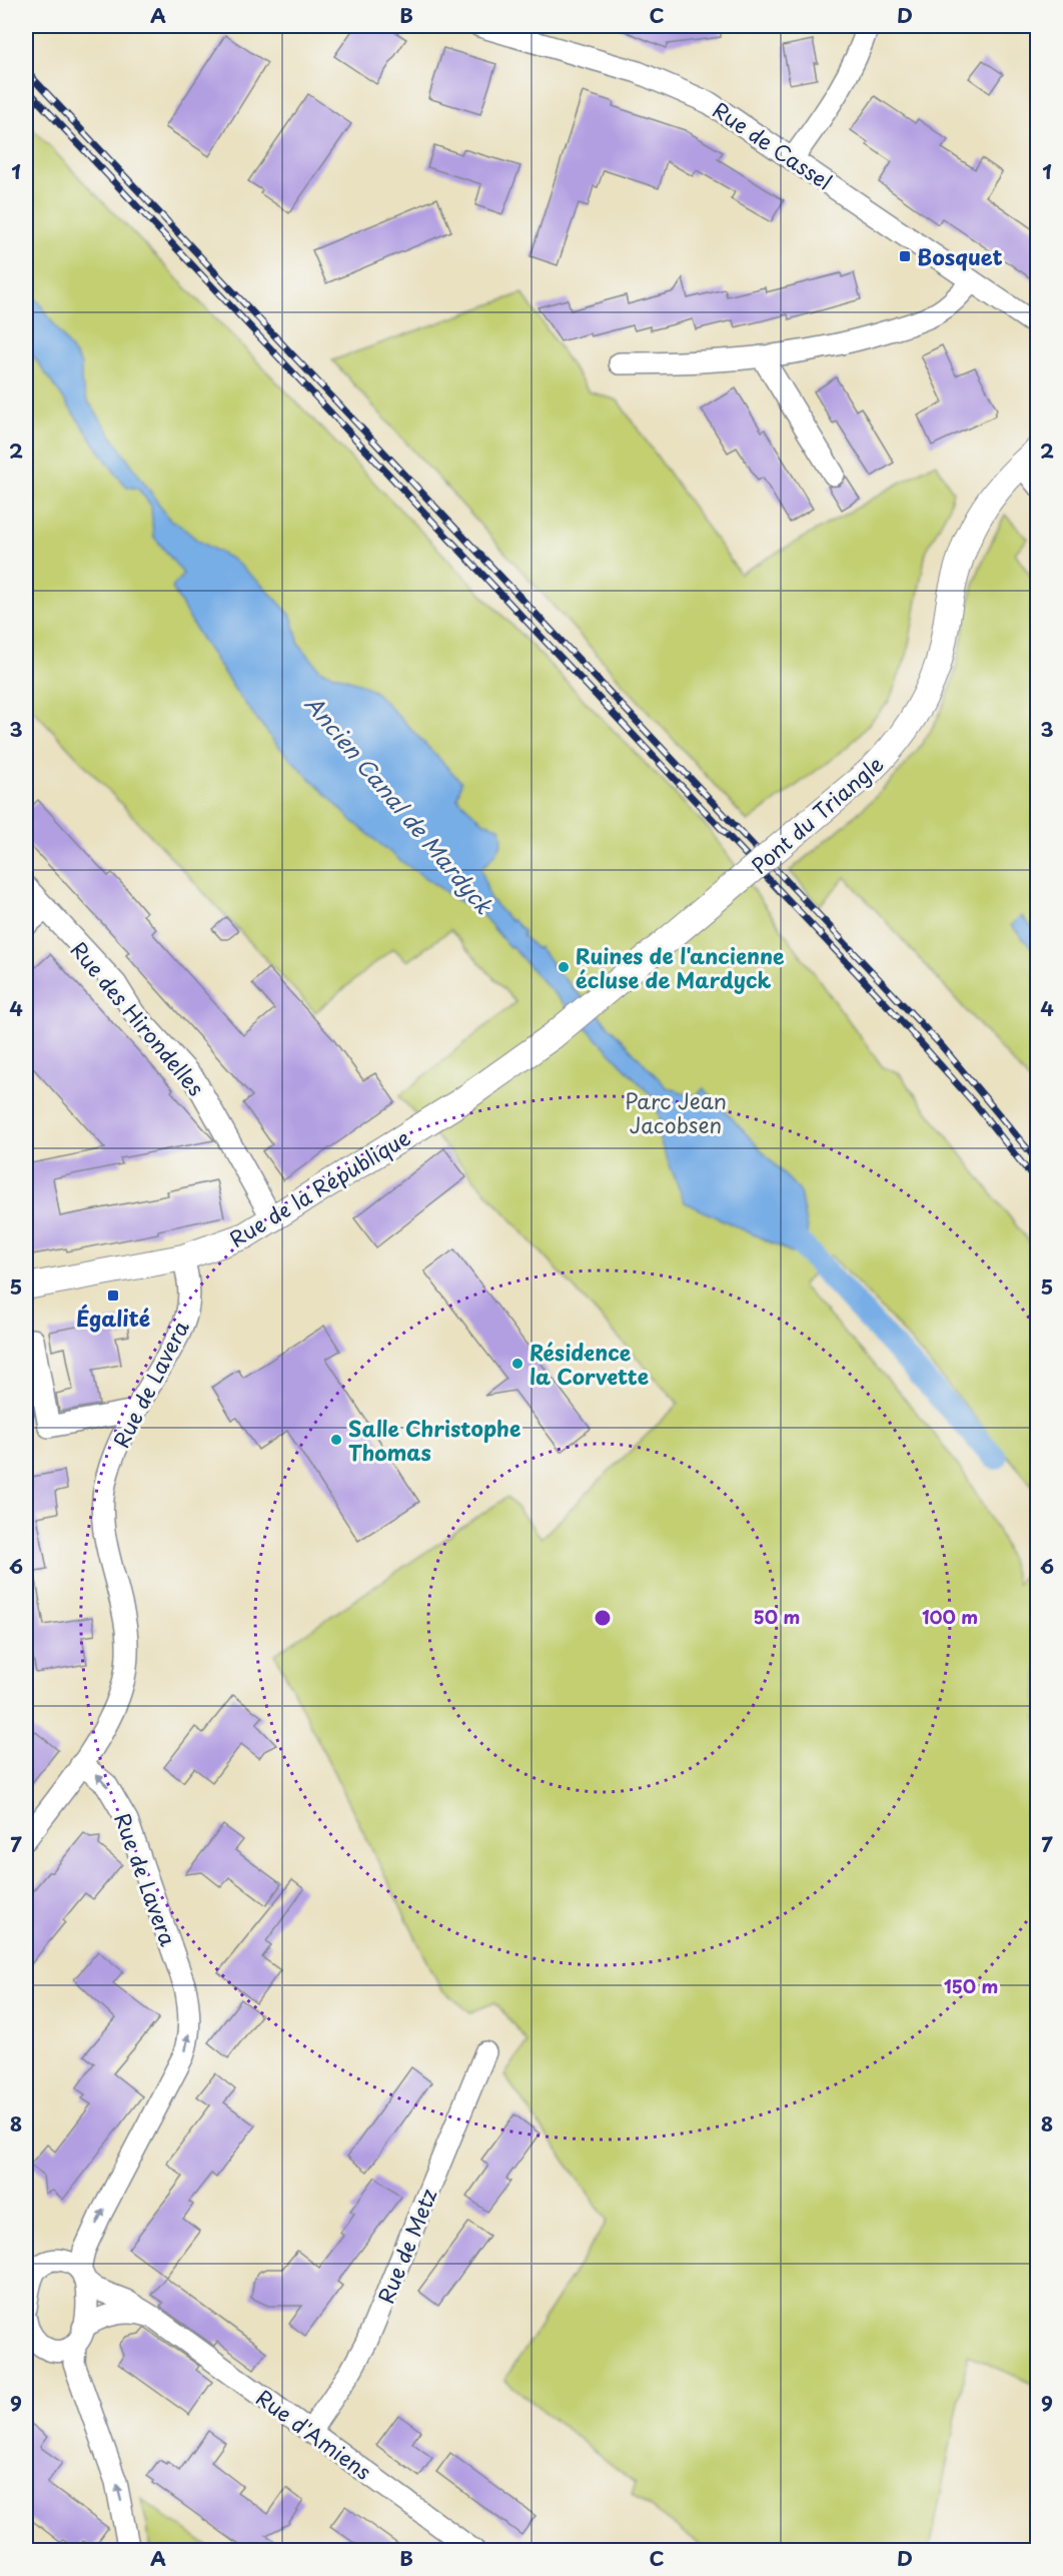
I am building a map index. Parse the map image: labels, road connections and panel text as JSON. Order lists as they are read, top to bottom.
{
  "streets": {
    "street": [
      "Rue de Cassel",
      "Pont du Triangle",
      "Rue des Hirondelles",
      "Rue de la République",
      "Rue de Lavera",
      "Rue de Metz",
      "Rue d'Amiens"
    ]
  },
  "crossings": [
    ["Pont du Triangle", "Rue de la République"],
    ["Rue des Hirondelles", "Rue de la République"],
    ["Rue de la République", "Rue de Lavera"],
    ["Rue de Lavera", "Rue d'Amiens"],
    ["Rue de Metz", "Rue d'Amiens"]
  ],
  "one_way": ["Rue de Lavera"],
  "water": ["Ancien Canal de Mardyck"],
  "parks": ["Parc Jean Jacobsen"],
  "places": {
    "transit": ["Bosquet", "Égalité"],
    "other": ["Ruines de l'ancienne écluse de Mardyck", "Résidence la Corvette", "Salle Christophe Thomas"]
  },
  "grid": {
    "columns": [
      "A",
      "B",
      "C",
      "D"
    ],
    "rows": [
      "1",
      "2",
      "3",
      "4",
      "5",
      "6",
      "7",
      "8",
      "9"
    ]
  },
  "rings": ["50 m", "100 m", "150 m"]
}
